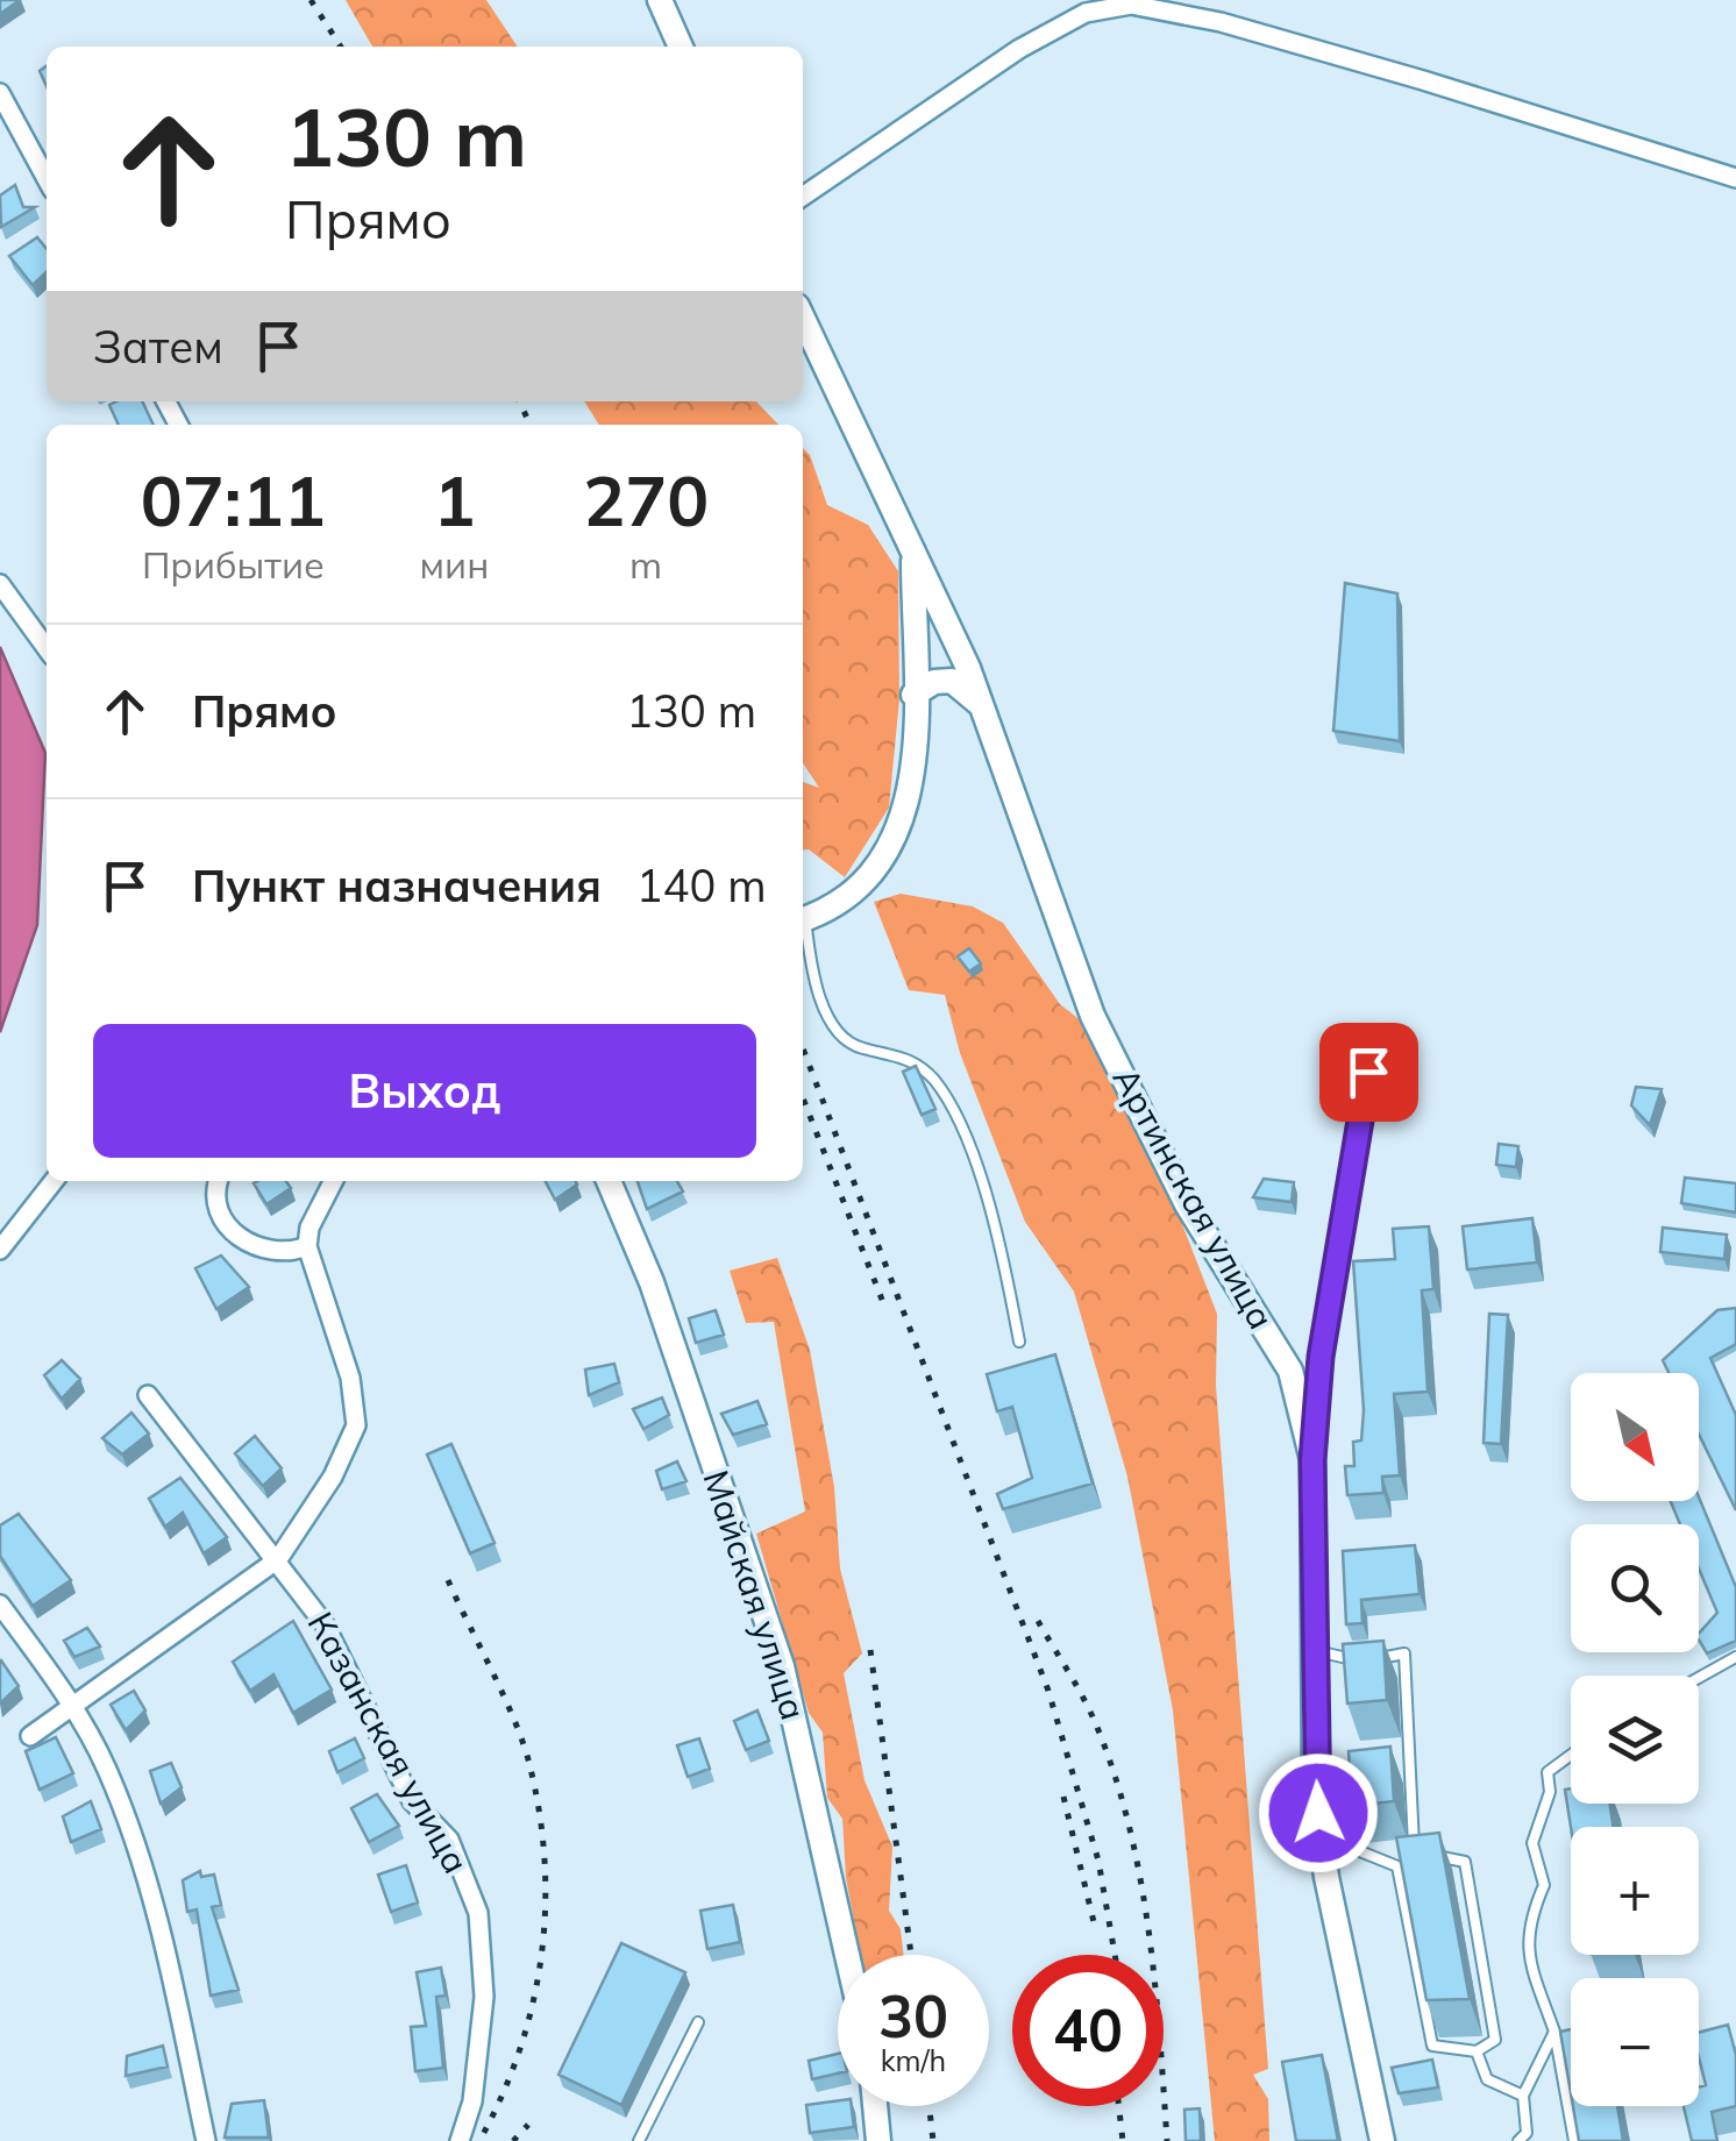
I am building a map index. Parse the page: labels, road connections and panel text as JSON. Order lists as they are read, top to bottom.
{
  "streets": {
    "street": ["Артинская улица", "Майская улица", "Казанская улица"]
  },
  "north": "bottom right",
  "page": {
    "turn": ["130 m", "Прямо"],
    "then": "Затем",
    "eta": [
      "07:11",
      "Прибытие",
      "1",
      "мин",
      "270",
      "m"
    ],
    "list": [
      {
        "name": "Прямо",
        "value": "130 m"
      },
      {
        "name": "Пункт назначения",
        "value": "140 m"
      }
    ],
    "buttons": "Выход",
    "map_buttons": ["+", "−"],
    "speed": "30 km/h",
    "limit": "40"
  }
}
